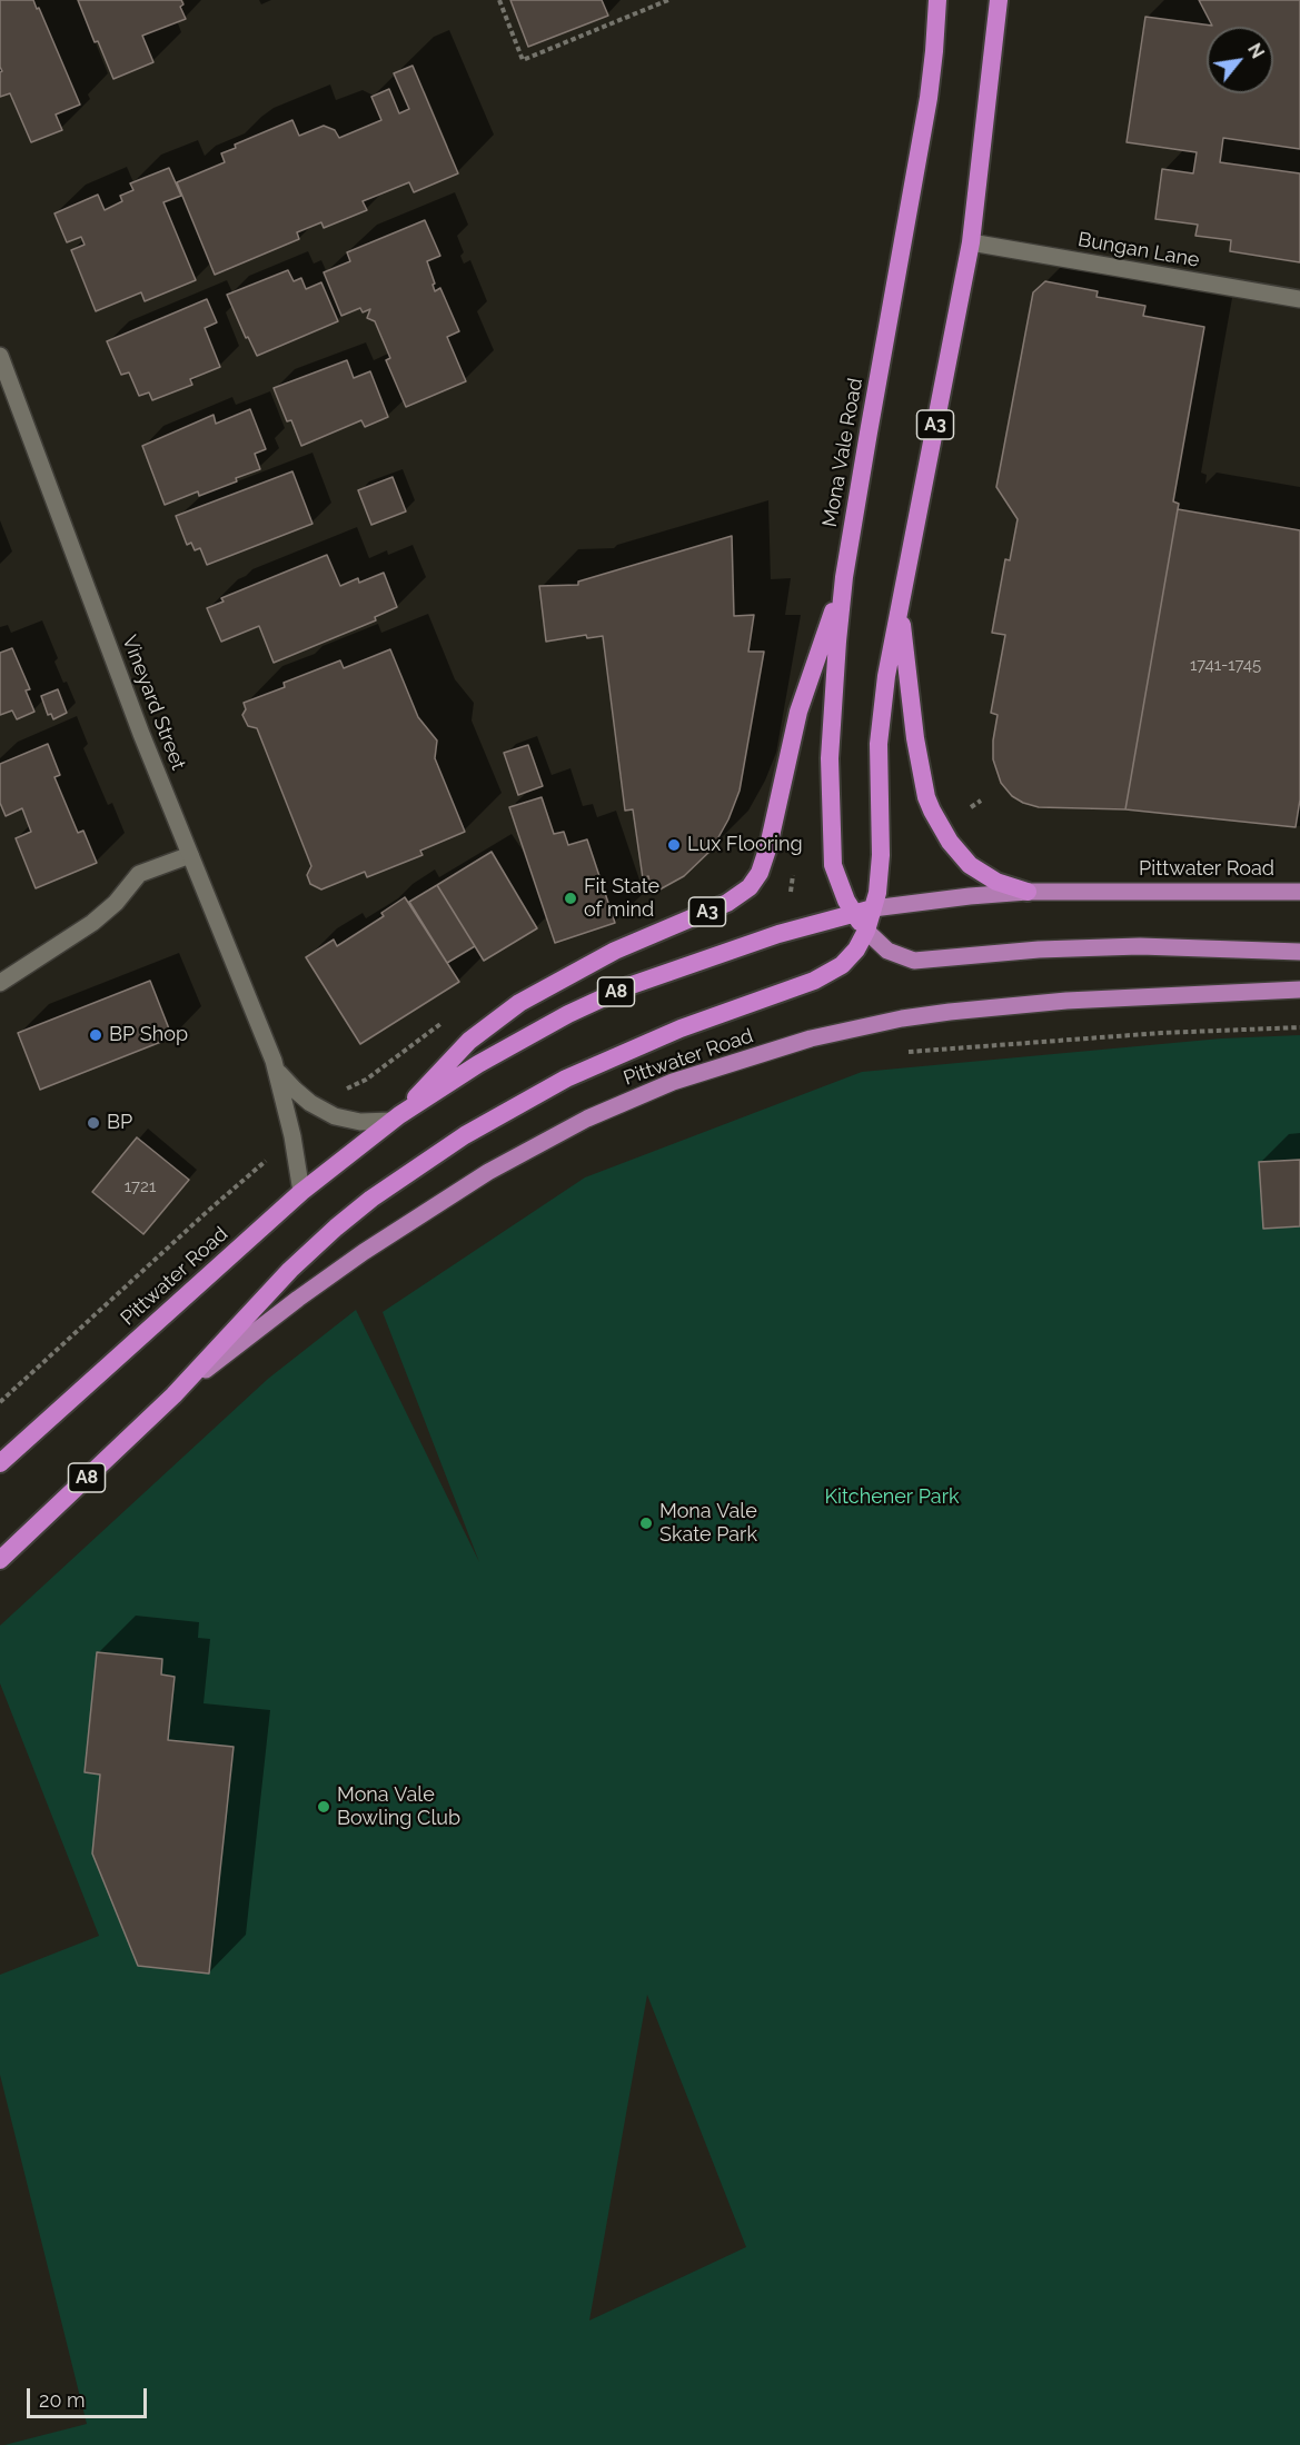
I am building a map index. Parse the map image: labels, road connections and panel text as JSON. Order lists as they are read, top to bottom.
{
  "streets": {
    "highway": [
      "A3",
      "Mona Vale Road",
      "Pittwater Road",
      "A8"
    ],
    "street": ["Bungan Lane", "Vineyard Street"]
  },
  "crossings": [
    ["Bungan Lane", "A3"],
    ["A3", "Mona Vale Road"],
    ["A3", "Vineyard Street"],
    ["A3", "Pittwater Road"],
    ["Mona Vale Road", "Pittwater Road"],
    ["Vineyard Street", "Pittwater Road"]
  ],
  "parks": ["Kitchener Park"],
  "places": [
    "Lux Flooring",
    "Fit State of mind",
    "BP Shop",
    "BP",
    "Mona Vale Skate Park",
    "Mona Vale Bowling Club"
  ],
  "house_numbers": ["1741-1745", "1721"],
  "scale_bar": "20 m",
  "north": "top right"
}
